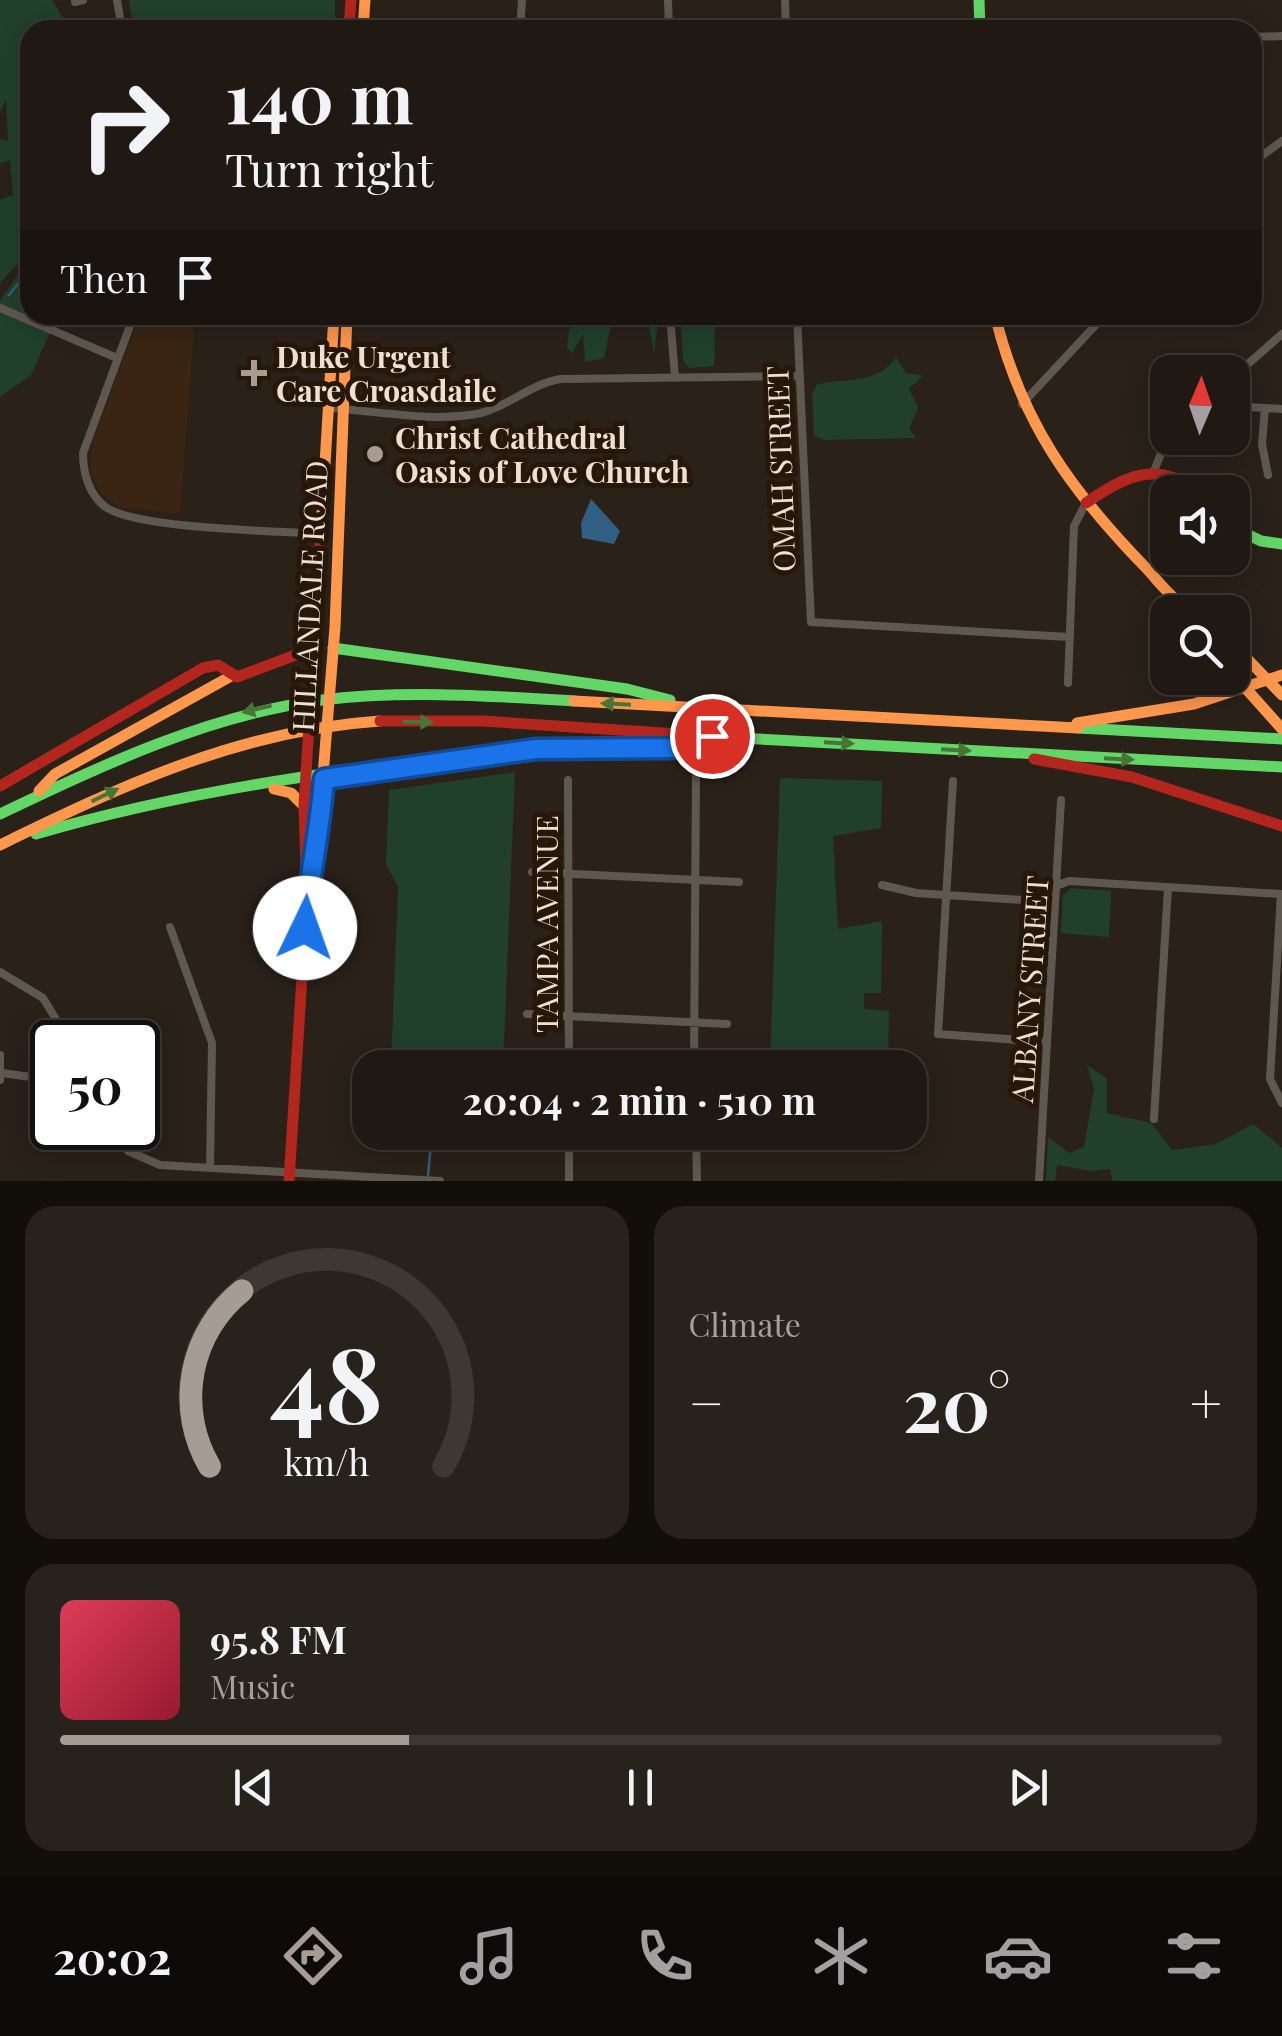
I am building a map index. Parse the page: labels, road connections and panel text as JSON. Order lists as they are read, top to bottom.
{
  "streets": {
    "main road": ["HILLANDALE ROAD"],
    "street": ["OMAH STREET", "TAMPA AVENUE", "ALBANY STREET"]
  },
  "places": {
    "health": ["Duke Urgent Care Croasdaile"],
    "other": ["Christ Cathedral Oasis of Love Church"]
  },
  "north": "top",
  "page": {
    "turn": ["140 m", "Turn right"],
    "then": "Then",
    "limit": "50",
    "trip": "20:04 · 2 min · 510 m",
    "tile": "Climate",
    "heat": ["−", "20°", "+"],
    "song": ["95.8 FM", "Music"],
    "tabs": "20:02",
    "gauge": ["48", "km/h"]
  }
}
